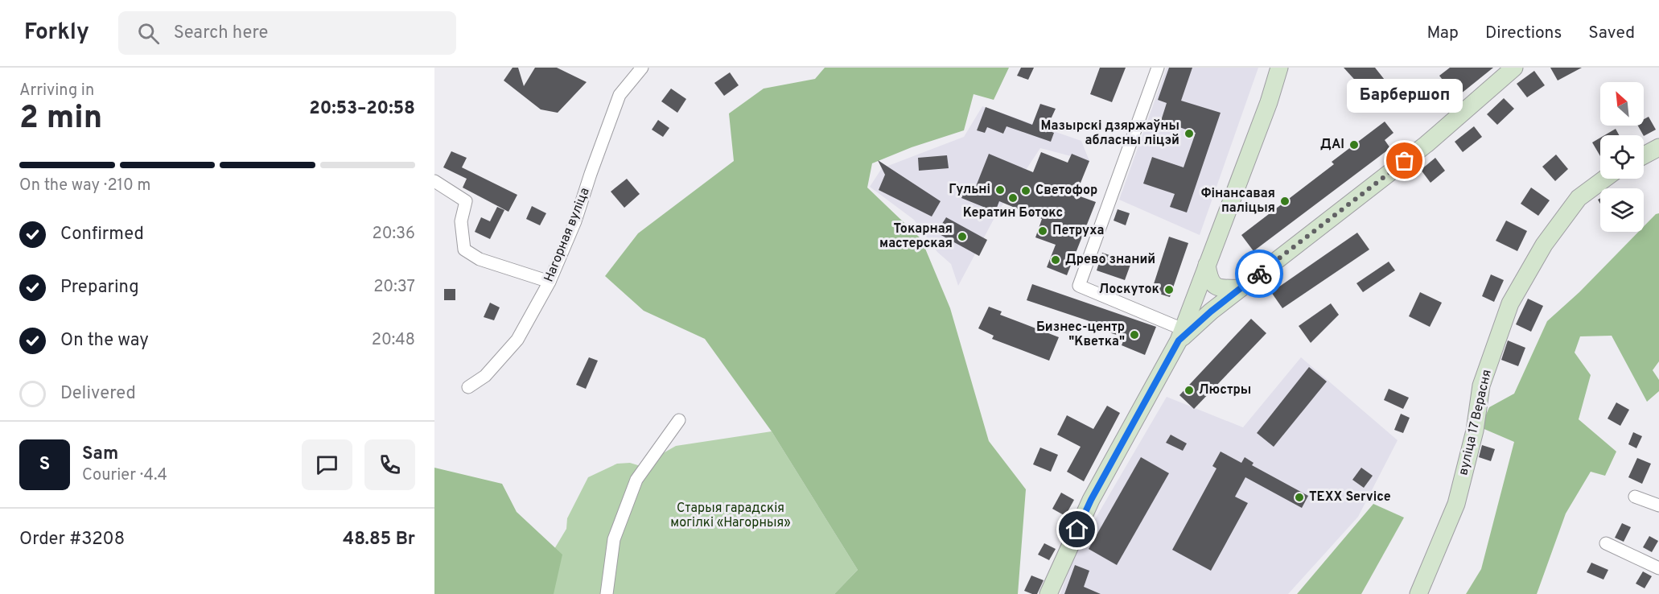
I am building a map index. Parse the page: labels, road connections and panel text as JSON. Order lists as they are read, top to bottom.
{
  "streets": {
    "main road": ["вуліца 17 Верасня"],
    "street": ["Нагорная вуліца"]
  },
  "parks": ["Старыя гарадскія могілкі «Нагорныя»"],
  "places": [
    "Мазырскі дзяржаўны абласны ліцэй",
    "ДАІ",
    "Барбершоп",
    "Гульнi",
    "Светофор",
    "Кератин Ботокс",
    "Фінансавая паліцыя",
    "Петруха",
    "Токарная мастерская",
    "Древо знаний",
    "Лоскуток",
    "Бизнес-центр \"Кветка\"",
    "Люстры",
    "TEXX Service"
  ],
  "north": "top left",
  "page": {
    "header": "Forkly",
    "search": "Search here",
    "nav": ["Map", "Directions", "Saved"],
    "heading": ["2 min", "Arriving in", "20:53–20:58"],
    "panel": [
      "Sam",
      "Courier · 4.4",
      "Order #3208",
      "48.85 Br"
    ],
    "bubble": "Барбершоп",
    "bar": "On the way · 210 m",
    "list": [
      ["Confirmed", "20:36"],
      ["Preparing", "20:37"],
      ["On the way", "20:48"],
      "Delivered"
    ],
    "round": "S"
  }
}
